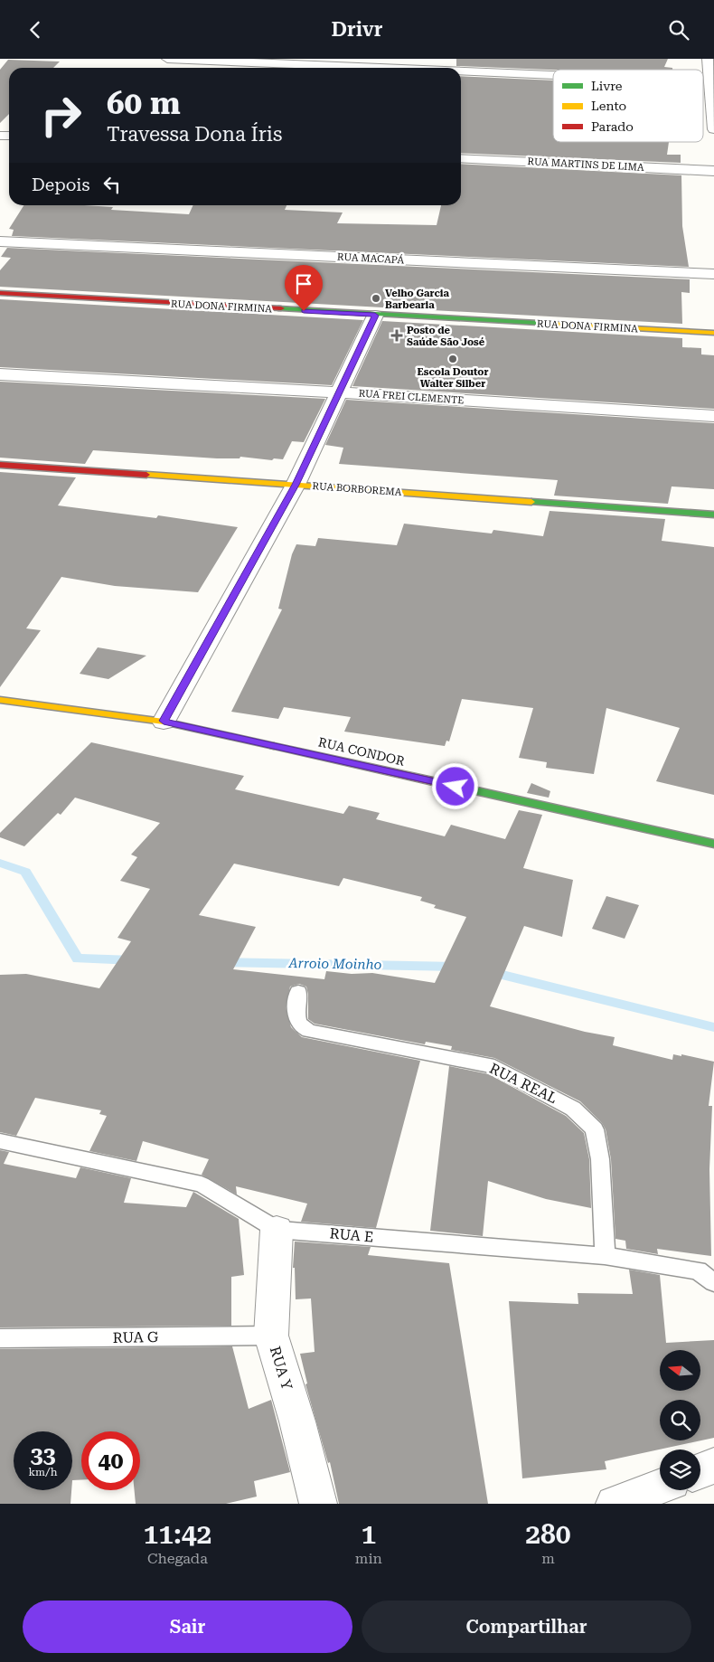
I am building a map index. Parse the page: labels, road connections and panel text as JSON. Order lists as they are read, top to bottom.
{
  "streets": {
    "street": [
      "RUA MARTINS DE LIMA",
      "RUA MACAPÁ",
      "RUA DONA FIRMINA",
      "RUA FREI CLEMENTE",
      "RUA BORBOREMA",
      "RUA CONDOR",
      "RUA Y"
    ],
    "lane": ["RUA REAL", "RUA E", "RUA G"]
  },
  "crossings": [
    ["RUA REAL", "RUA E"],
    ["RUA E", "RUA Y"],
    ["RUA G", "RUA Y"]
  ],
  "water": ["Arroio Moinho"],
  "places": {
    "other": ["Velho Garcia Barbearia", "Escola Doutor Walter Silber"],
    "health": ["Posto de Saúde São José"]
  },
  "legend": ["Livre", "Lento", "Parado"],
  "north": "left",
  "page": {
    "header": "Drivr",
    "turn": ["60 m", "Travessa Dona Íris"],
    "then": "Depois",
    "speed": "33 km/h",
    "limit": "40",
    "eta": [
      "11:42",
      "Chegada",
      "1",
      "min",
      "280",
      "m"
    ],
    "buttons": ["Sair", "Compartilhar"]
  }
}
